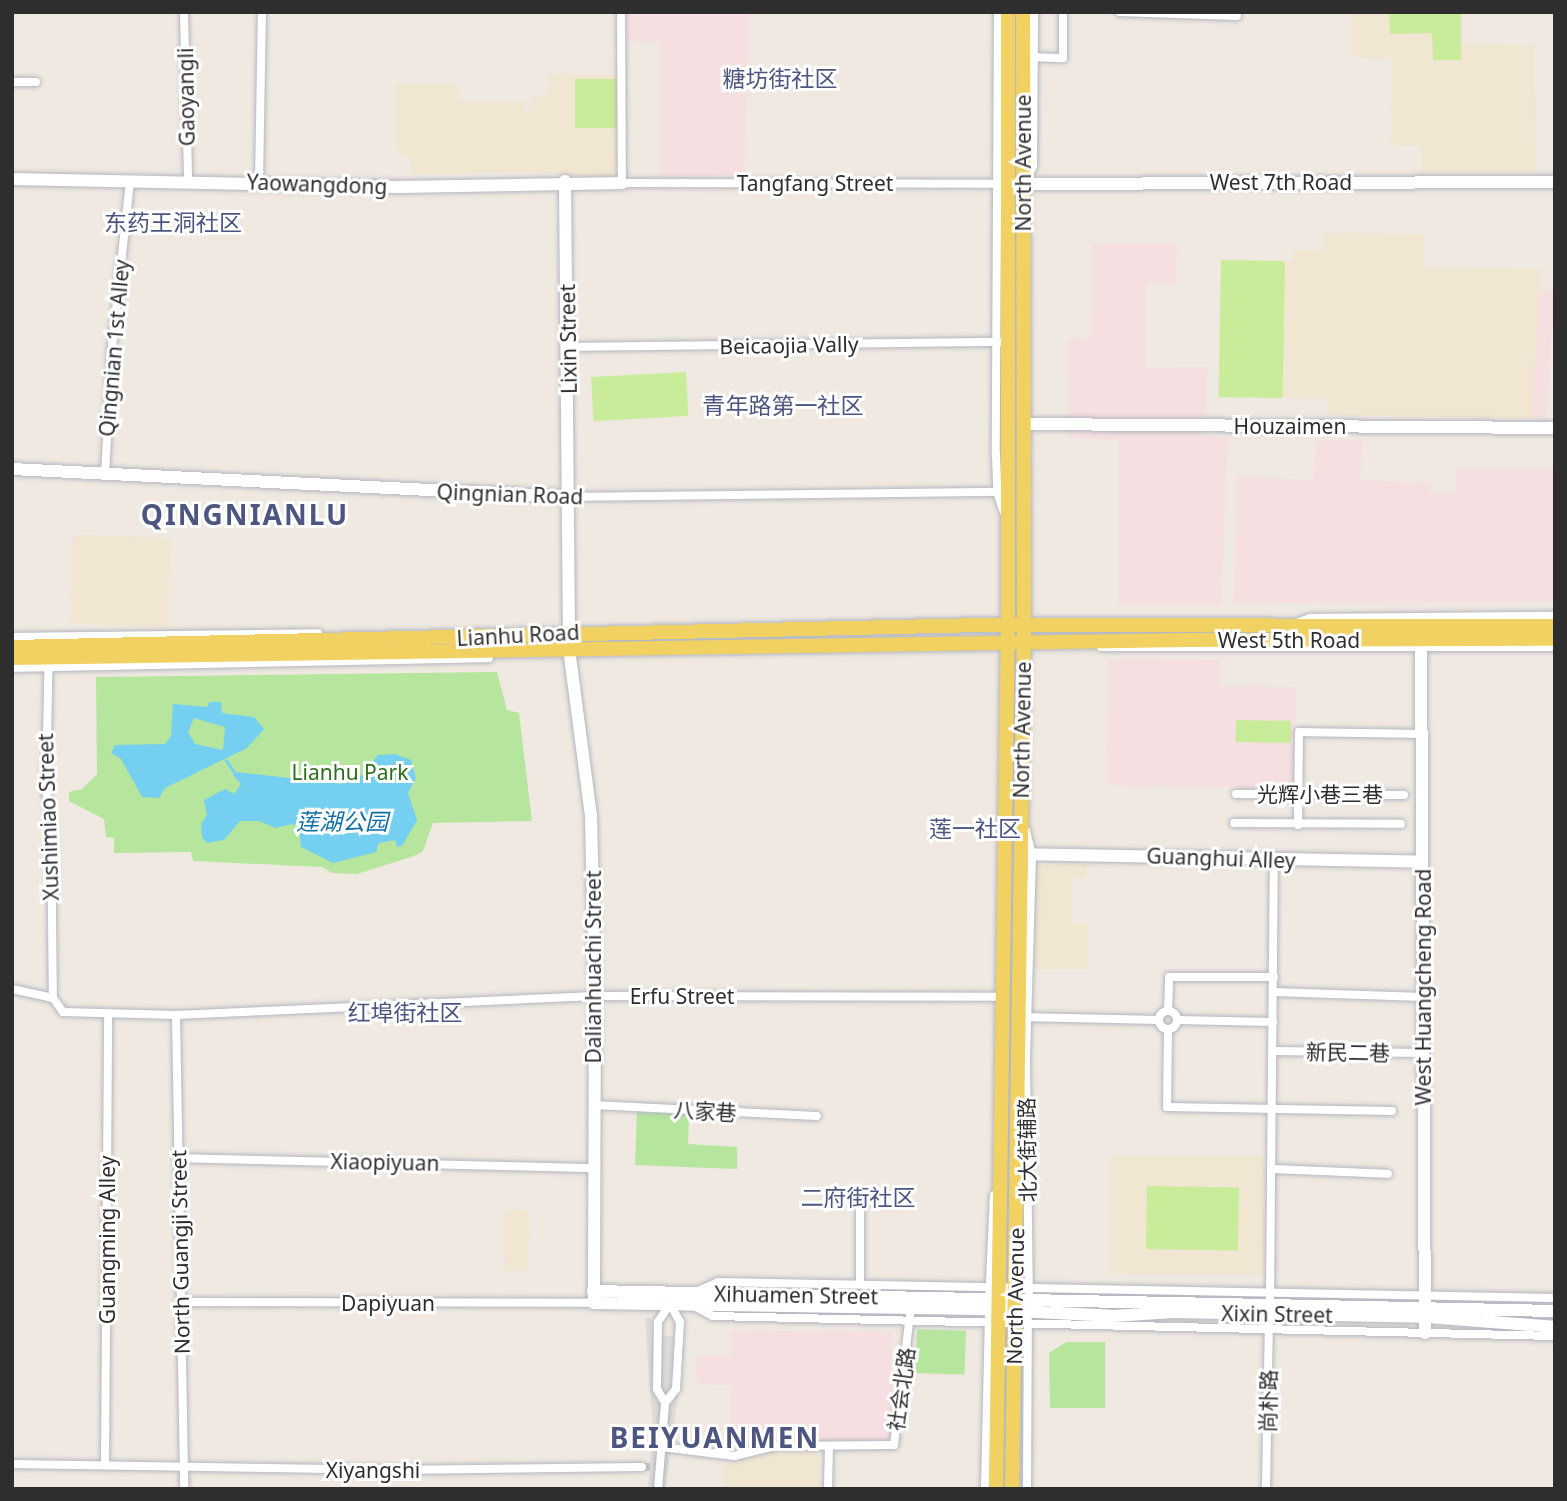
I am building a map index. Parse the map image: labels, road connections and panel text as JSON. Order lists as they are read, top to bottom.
{
  "streets": {
    "main road": ["North Avenue", "Lianhu Road", "West 5th Road"],
    "street": [
      "Gaoyangli",
      "West 7th Road",
      "Tangfang Street",
      "Yaowangdong",
      "Lixin Street",
      "Beicaojia Vally",
      "Qingnian 1st Alley",
      "Houzaimen",
      "Qingnian Road",
      "光辉小巷三巷",
      "Xushimiao Street",
      "Guanghui Alley",
      "Dalianhuachi Street",
      "West Huangcheng Road",
      "Erfu Street",
      "新民二巷",
      "八家巷",
      "Xiaopiyuan",
      "Guangming Alley",
      "North Guangji Street",
      "Xihuamen Street",
      "Dapiyuan",
      "Xixin Street",
      "社会北路",
      "尚朴路",
      "Xiyangshi"
    ]
  },
  "crossings": [
    ["Gaoyangli", "Yaowangdong"],
    ["North Avenue", "West 7th Road"],
    ["North Avenue", "Tangfang Street"],
    ["North Avenue", "Beicaojia Vally"],
    ["North Avenue", "Houzaimen"],
    ["North Avenue", "Qingnian Road"],
    ["North Avenue", "Lianhu Road"],
    ["North Avenue", "West 5th Road"],
    ["North Avenue", "Guanghui Alley"],
    ["North Avenue", "Erfu Street"],
    ["North Avenue", "Xihuamen Street"],
    ["North Avenue", "Xixin Street"],
    ["West 7th Road", "Tangfang Street"],
    ["Tangfang Street", "Yaowangdong"],
    ["Yaowangdong", "Lixin Street"],
    ["Yaowangdong", "Qingnian 1st Alley"],
    ["Lixin Street", "Beicaojia Vally"],
    ["Lixin Street", "Qingnian Road"],
    ["Lixin Street", "Lianhu Road"],
    ["Lixin Street", "Dalianhuachi Street"],
    ["Qingnian 1st Alley", "Qingnian Road"],
    ["Lianhu Road", "West 5th Road"],
    ["Lianhu Road", "Xushimiao Street"],
    ["Lianhu Road", "Dalianhuachi Street"],
    ["West 5th Road", "West Huangcheng Road"],
    ["Xushimiao Street", "Erfu Street"],
    ["Guanghui Alley", "West Huangcheng Road"],
    ["Guanghui Alley", "尚朴路"],
    ["Dalianhuachi Street", "Erfu Street"],
    ["Dalianhuachi Street", "八家巷"],
    ["Dalianhuachi Street", "Xiaopiyuan"],
    ["Dalianhuachi Street", "Xihuamen Street"],
    ["Dalianhuachi Street", "Dapiyuan"],
    ["West Huangcheng Road", "新民二巷"],
    ["West Huangcheng Road", "Xixin Street"],
    ["Erfu Street", "Guangming Alley"],
    ["Erfu Street", "North Guangji Street"],
    ["新民二巷", "尚朴路"],
    ["Xiaopiyuan", "North Guangji Street"],
    ["Guangming Alley", "Xiyangshi"],
    ["North Guangji Street", "Dapiyuan"],
    ["North Guangji Street", "Xiyangshi"],
    ["Xihuamen Street", "Dapiyuan"],
    ["Xihuamen Street", "Xixin Street"],
    ["Xihuamen Street", "社会北路"],
    ["Xixin Street", "尚朴路"]
  ],
  "districts": [
    "糖坊街社区",
    "东药王洞社区",
    "青年路第一社区",
    "QINGNIANLU",
    "莲一社区",
    "红埠街社区",
    "二府街社区",
    "BEIYUANMEN"
  ],
  "water": ["莲湖公园"],
  "parks": ["Lianhu Park"]
}
